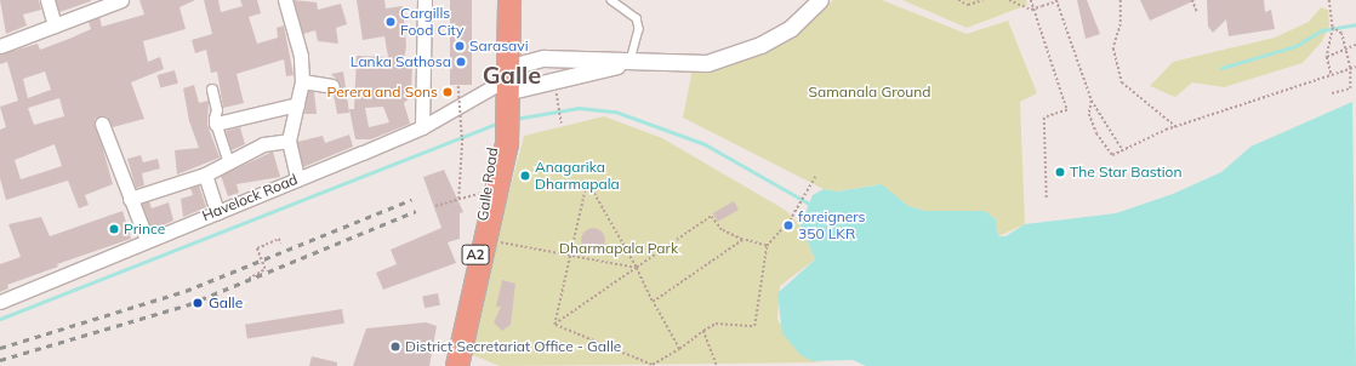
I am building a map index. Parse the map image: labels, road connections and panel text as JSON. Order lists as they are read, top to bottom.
{
  "streets": {
    "highway": ["Galle Road", "A2"],
    "street": ["Havelock Road"]
  },
  "crossings": [
    ["Galle Road", "Havelock Road"],
    ["Galle Road", "A2"],
    ["Havelock Road", "A2"]
  ],
  "districts": ["Galle"],
  "parks": ["Samanala Ground", "Dharmapala Park"],
  "places": [
    "Cargills Food City",
    "Sarasavi",
    "Lanka Sathosa",
    "Perera and Sons",
    "The Star Bastion",
    "Anagarika Dharmapala",
    "foreigners 350 LKR",
    "Prince",
    "Galle",
    "District Secretariat Office - Galle"
  ]
}
